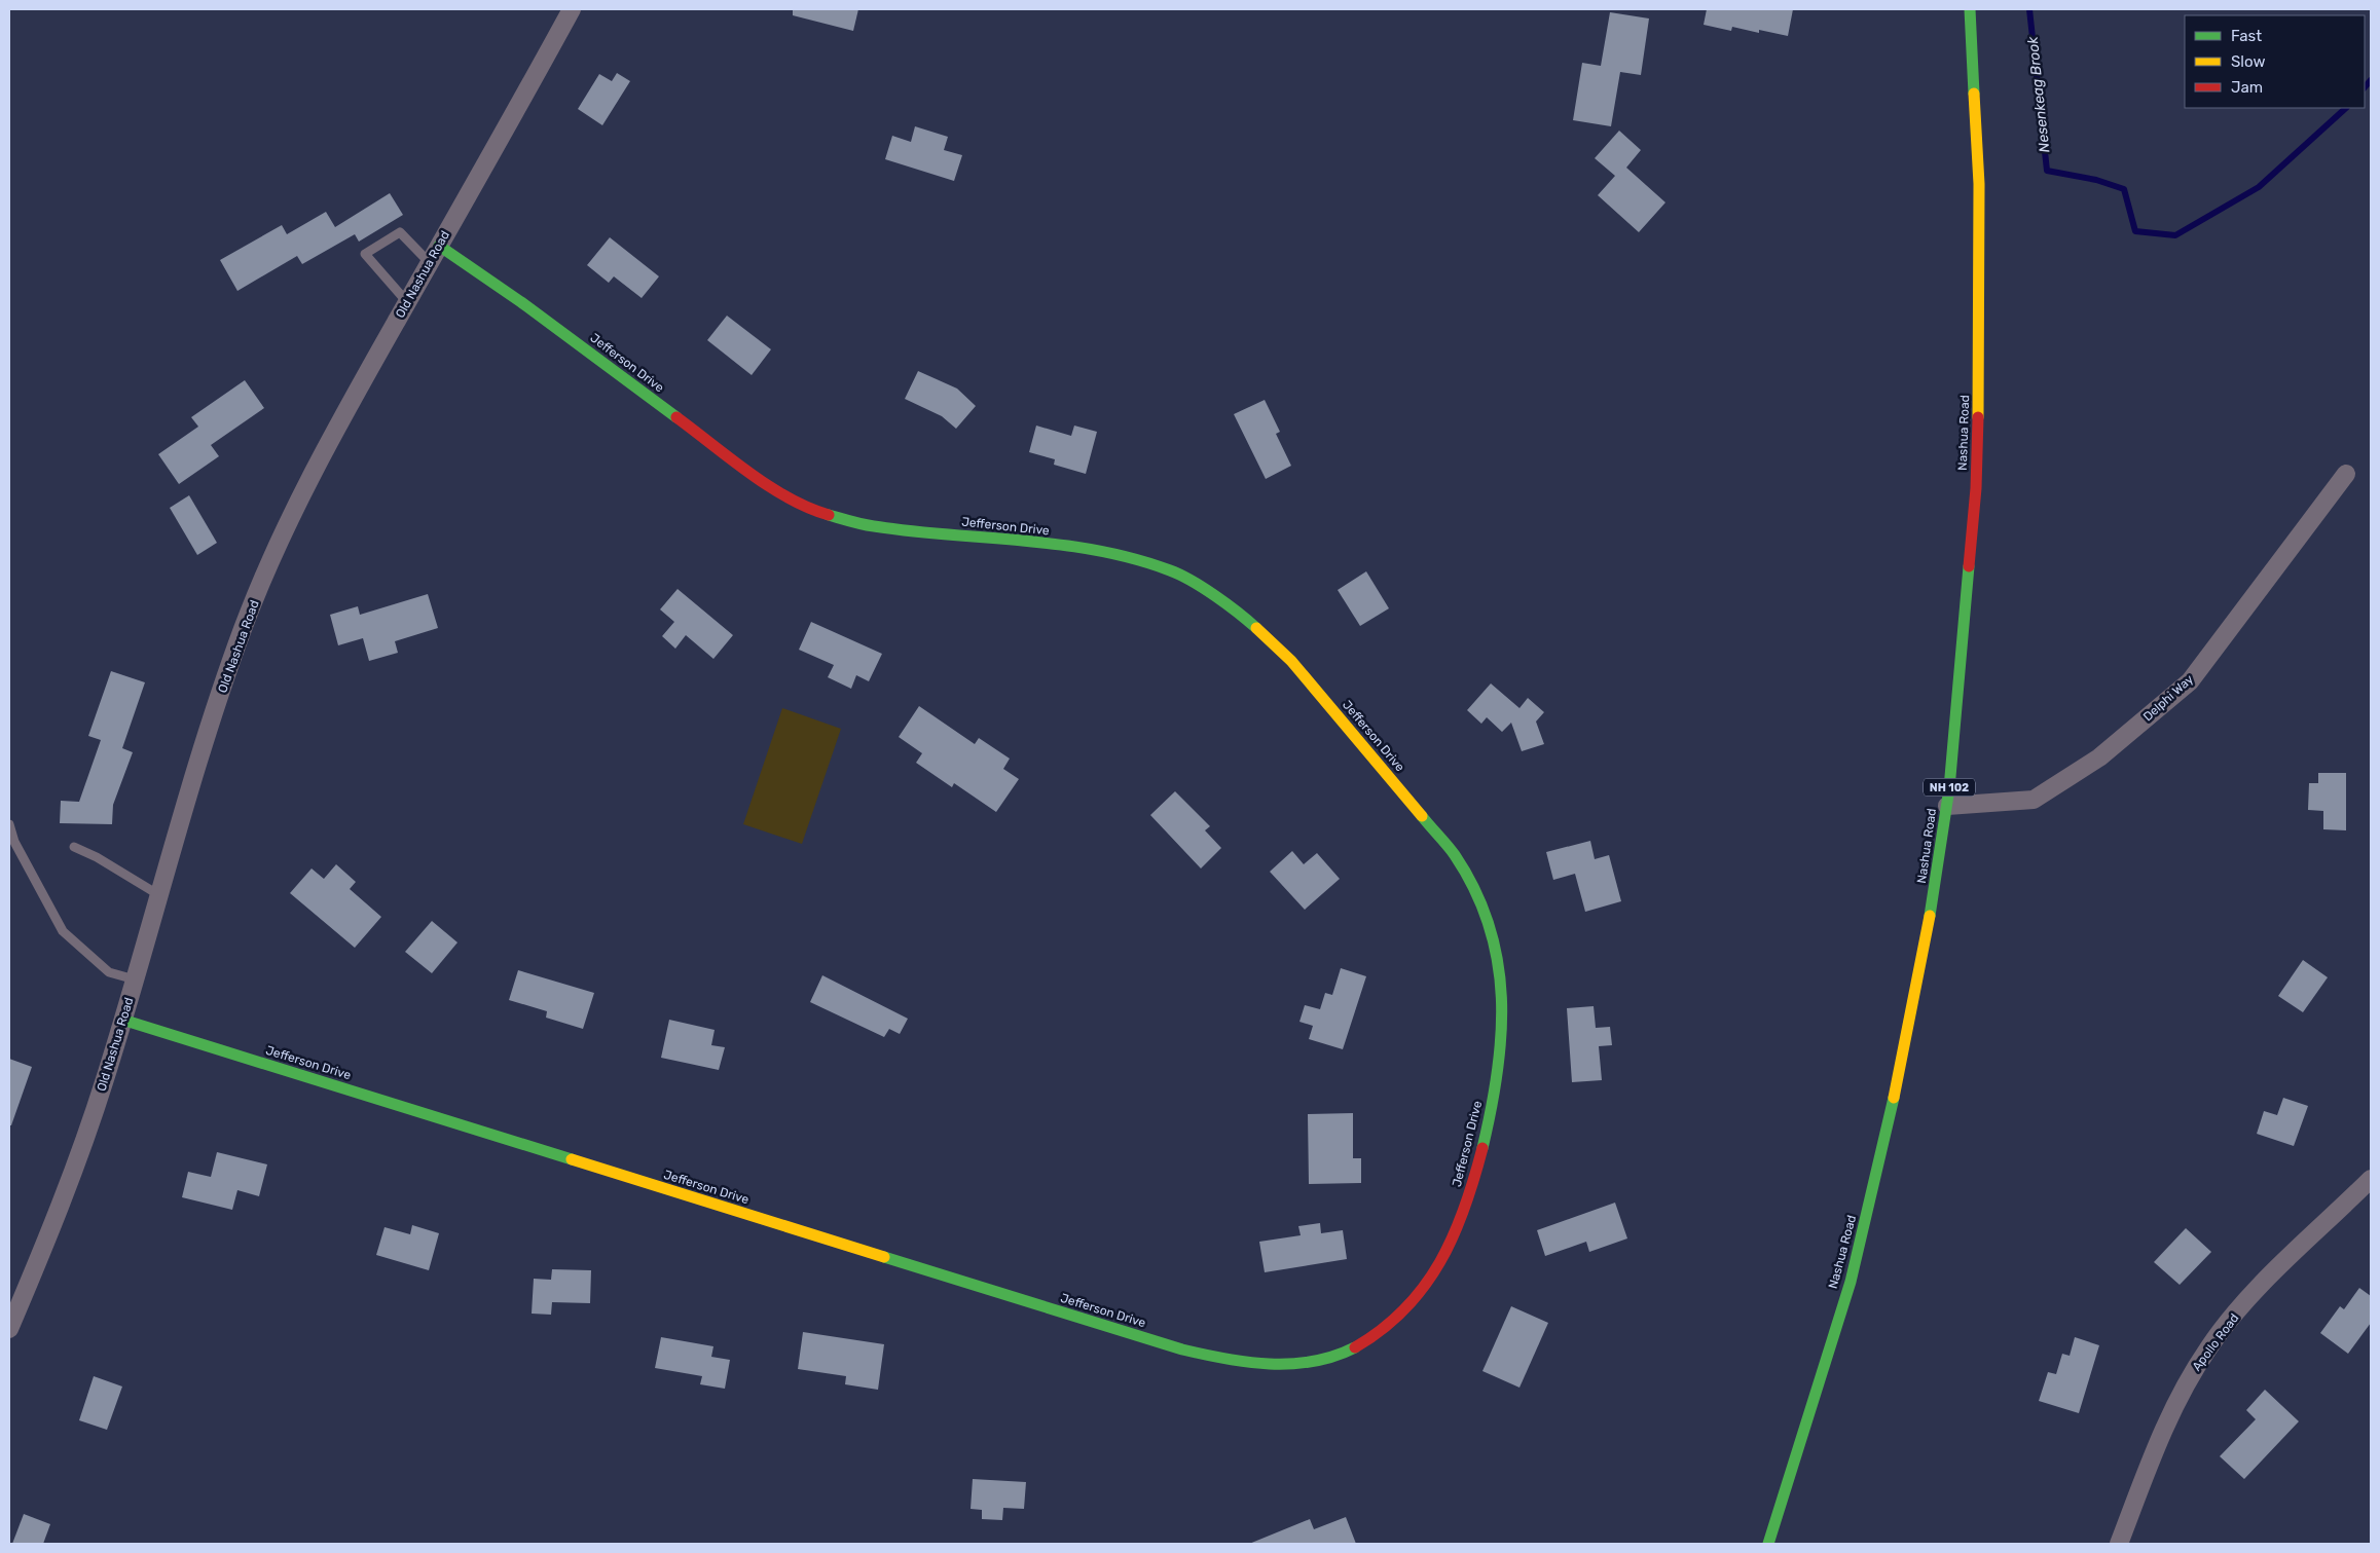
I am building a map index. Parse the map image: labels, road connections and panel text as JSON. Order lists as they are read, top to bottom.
{
  "streets": {
    "street": [
      "Old Nashua Road",
      "Jefferson Drive",
      "Nashua Road",
      "Delphi Way",
      "NH 102",
      "Apollo Road"
    ]
  },
  "crossings": [
    ["Old Nashua Road", "Jefferson Drive"],
    ["Nashua Road", "Delphi Way"]
  ],
  "water": ["Nesenkeag Brook"],
  "legend": ["Fast", "Slow", "Jam"]
}
